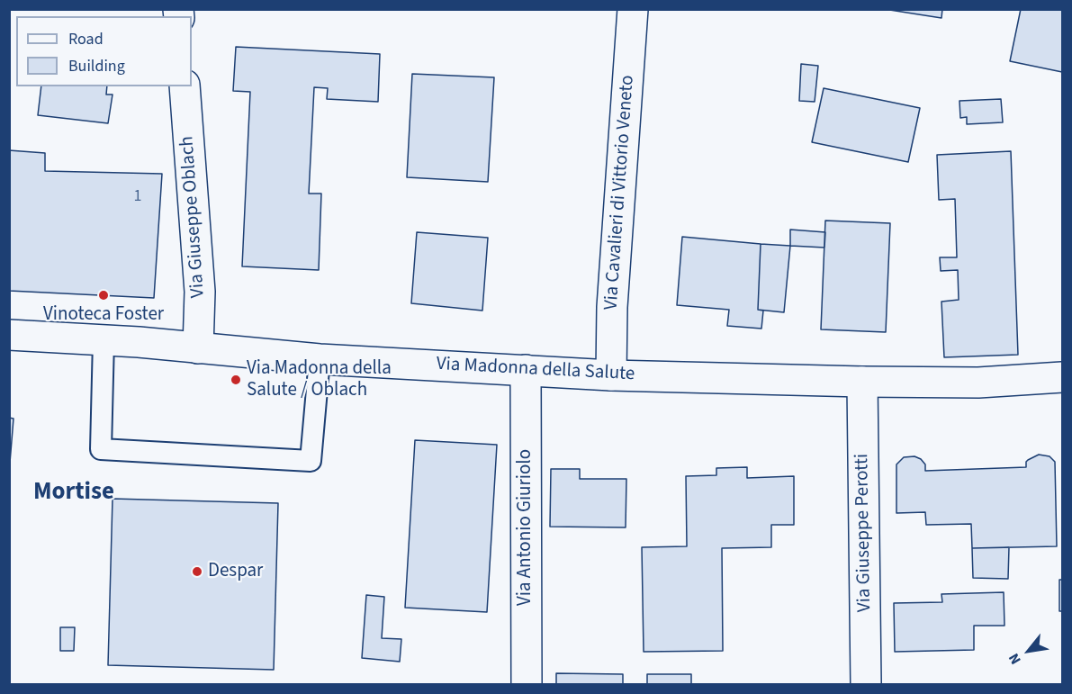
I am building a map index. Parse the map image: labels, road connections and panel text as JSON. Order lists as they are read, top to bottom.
{
  "streets": {
    "street": [
      "Via Cavalieri di Vittorio Veneto",
      "Via Giuseppe Oblach",
      "Via Madonna della Salute",
      "Via Antonio Giuriolo",
      "Via Giuseppe Perotti"
    ]
  },
  "crossings": [
    ["Via Cavalieri di Vittorio Veneto", "Via Madonna della Salute"],
    ["Via Giuseppe Oblach", "Via Madonna della Salute"],
    ["Via Madonna della Salute", "Via Antonio Giuriolo"],
    ["Via Madonna della Salute", "Via Giuseppe Perotti"]
  ],
  "districts": ["Mortise"],
  "places": ["Vinoteca Foster", "Via Madonna della Salute / Oblach", "Despar"],
  "house_numbers": ["1"],
  "legend": ["Road", "Building"],
  "north": "bottom left"
}
